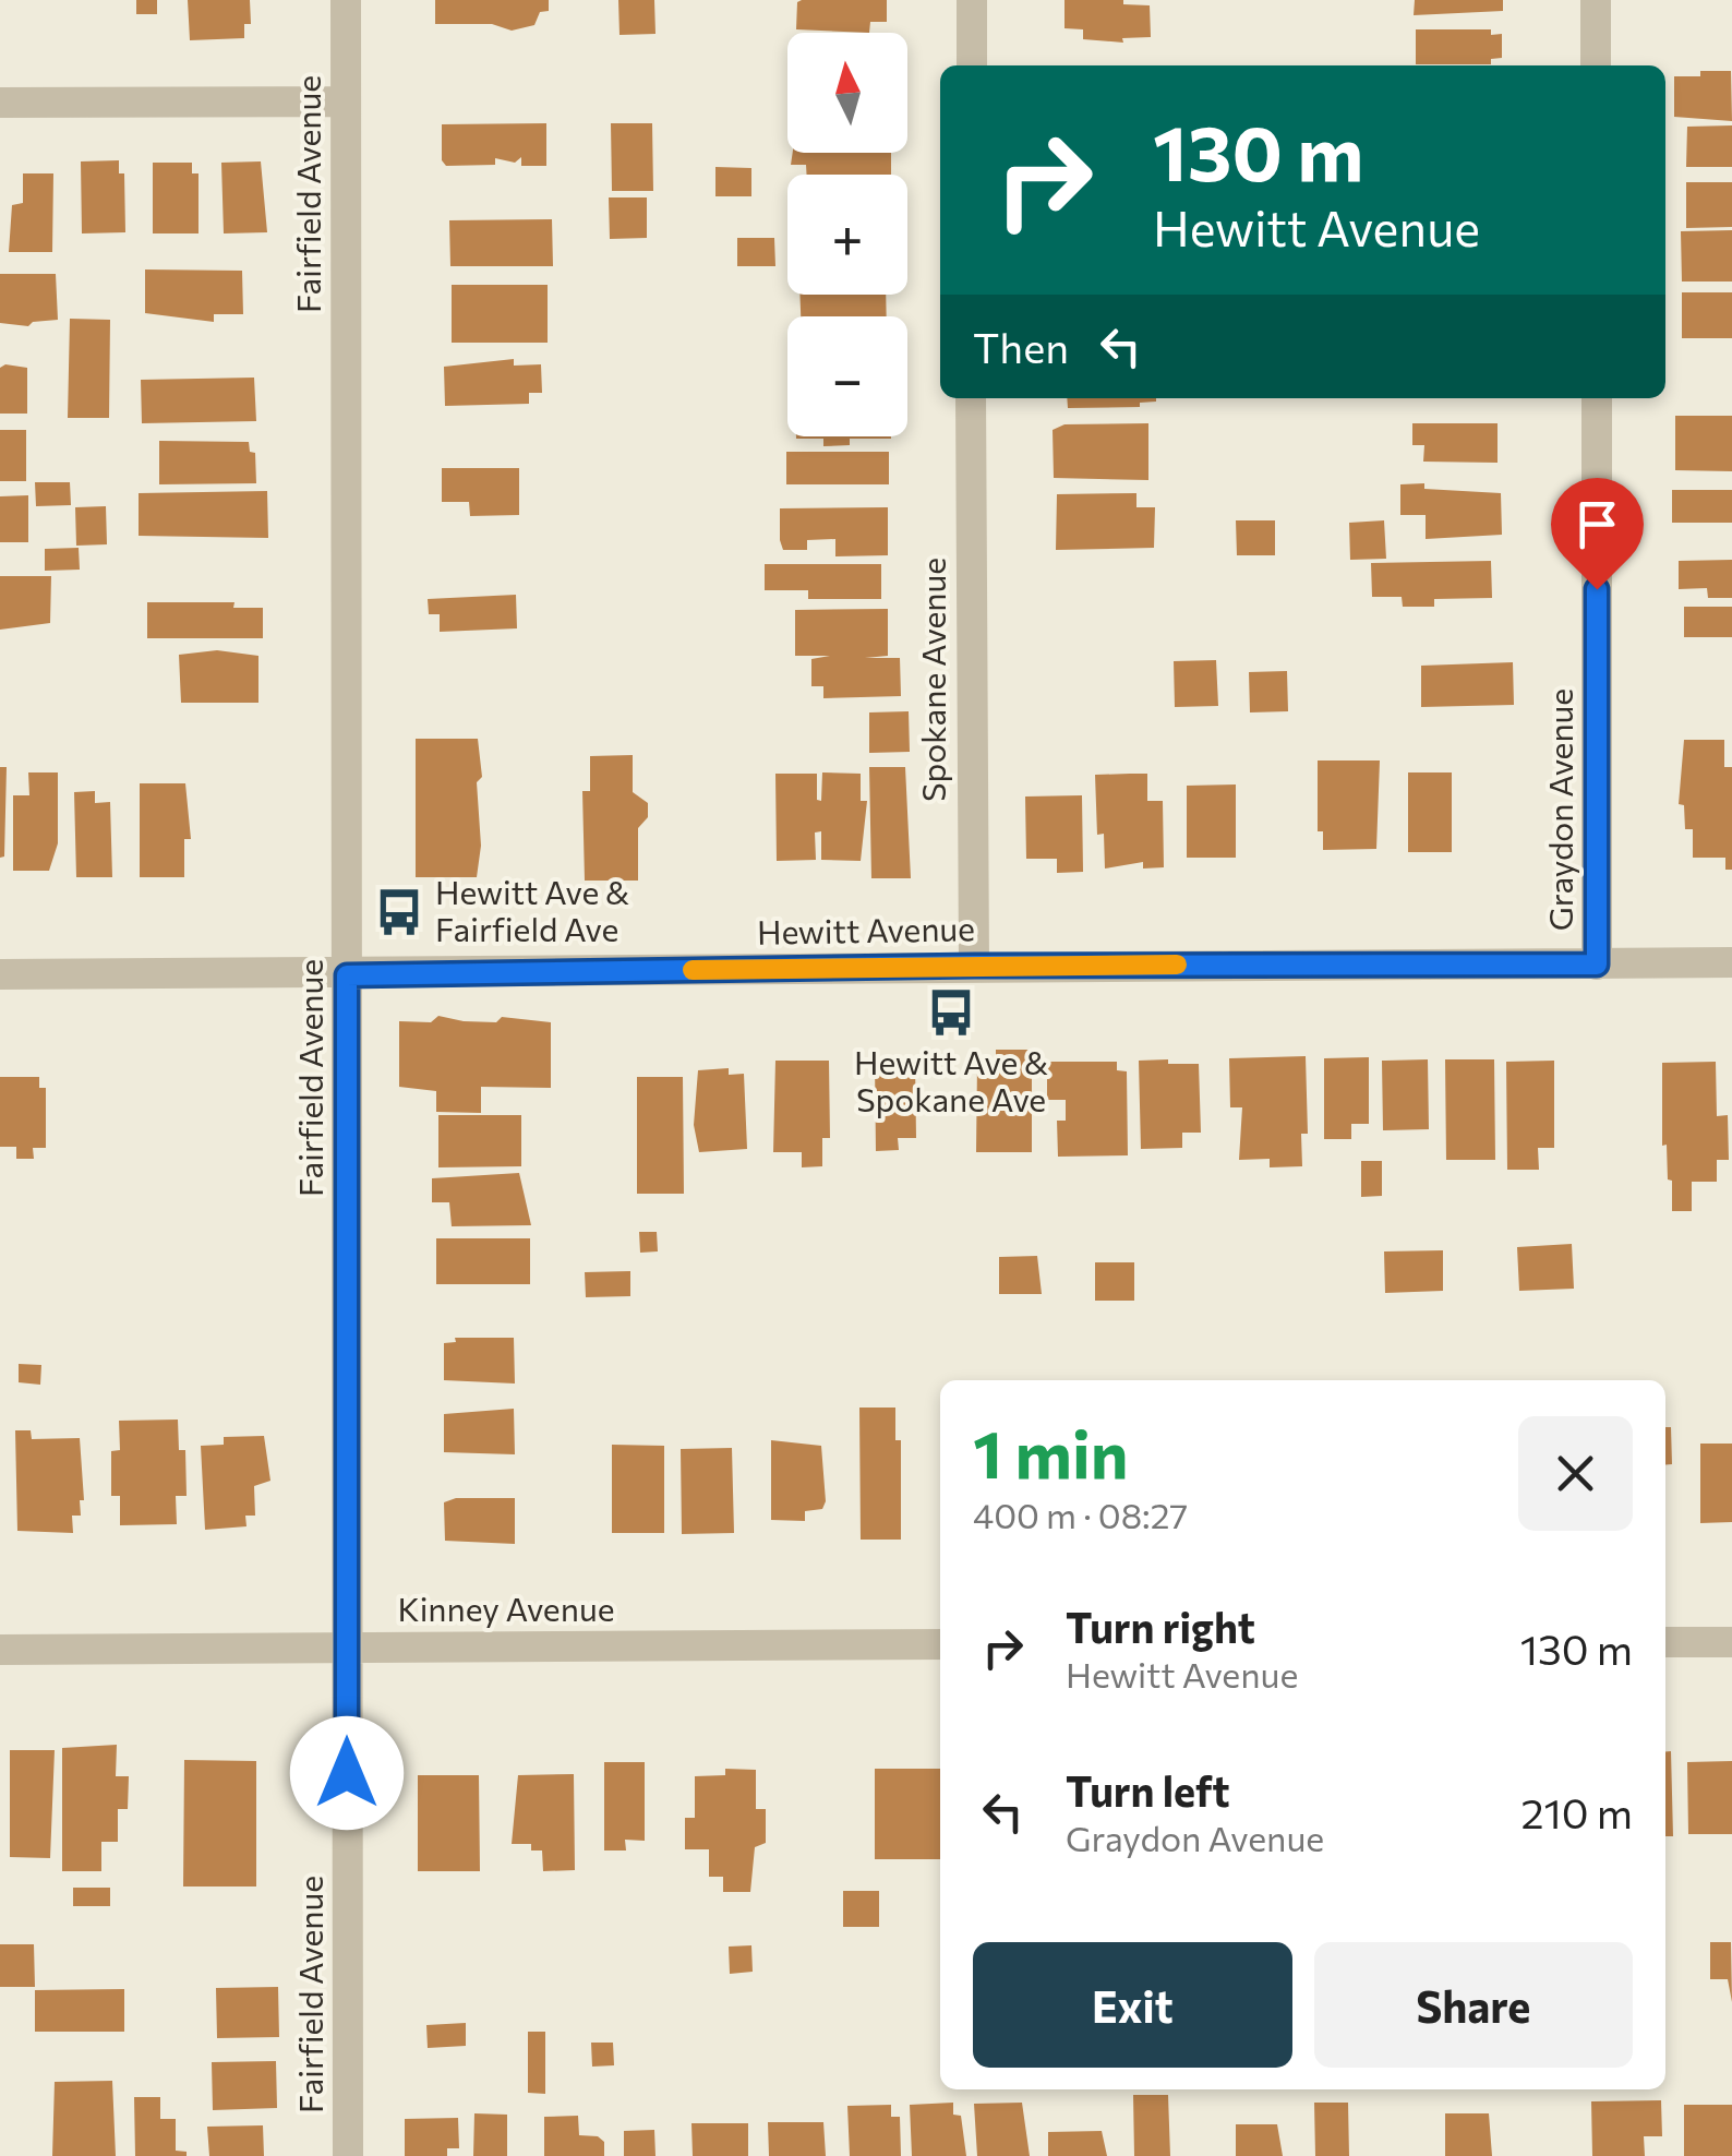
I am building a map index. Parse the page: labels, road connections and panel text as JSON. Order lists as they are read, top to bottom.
{
  "streets": {
    "street": [
      "Fairfield Avenue",
      "Spokane Avenue",
      "Graydon Avenue",
      "Hewitt Avenue",
      "Kinney Avenue"
    ]
  },
  "crossings": [
    ["Fairfield Avenue", "Hewitt Avenue"],
    ["Fairfield Avenue", "Kinney Avenue"],
    ["Spokane Avenue", "Hewitt Avenue"],
    ["Graydon Avenue", "Hewitt Avenue"]
  ],
  "places": {
    "bus stop": ["Hewitt Ave & Fairfield Ave", "Hewitt Ave & Spokane Ave"]
  },
  "north": "top",
  "page": {
    "map_buttons": ["+", "−"],
    "turn": ["130 m", "Hewitt Avenue"],
    "then": "Then",
    "heading": ["1 min", "400 m · 08:27"],
    "list": [
      {
        "name": "Turn right",
        "note": "Hewitt Avenue",
        "value": "130 m"
      },
      {
        "name": "Turn left",
        "note": "Graydon Avenue",
        "value": "210 m"
      }
    ],
    "buttons": ["Exit", "Share"]
  }
}
